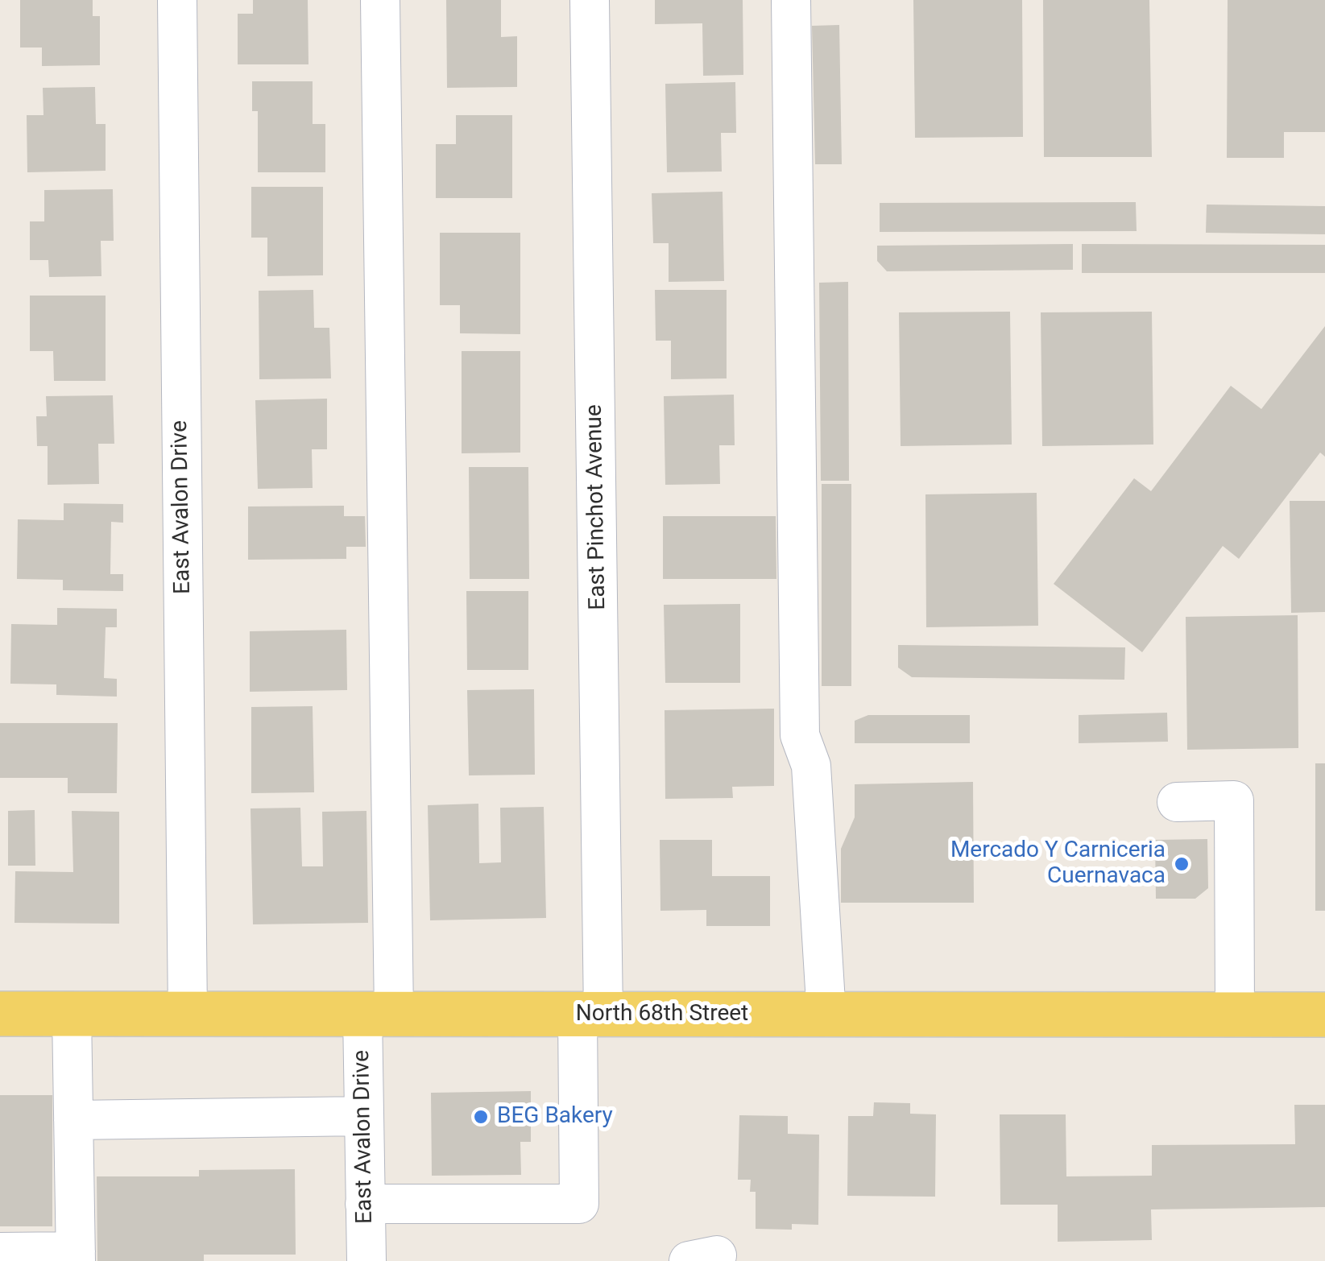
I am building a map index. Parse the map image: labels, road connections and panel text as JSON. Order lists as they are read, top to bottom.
{
  "streets": {
    "main road": ["North 68th Street"],
    "street": ["East Avalon Drive", "East Pinchot Avenue"]
  },
  "crossings": [
    ["East Avalon Drive", "East Pinchot Avenue"],
    ["East Avalon Drive", "North 68th Street"],
    ["East Pinchot Avenue", "North 68th Street"]
  ],
  "places": ["Mercado Y Carniceria Cuernavaca", "BEG Bakery"]
}
